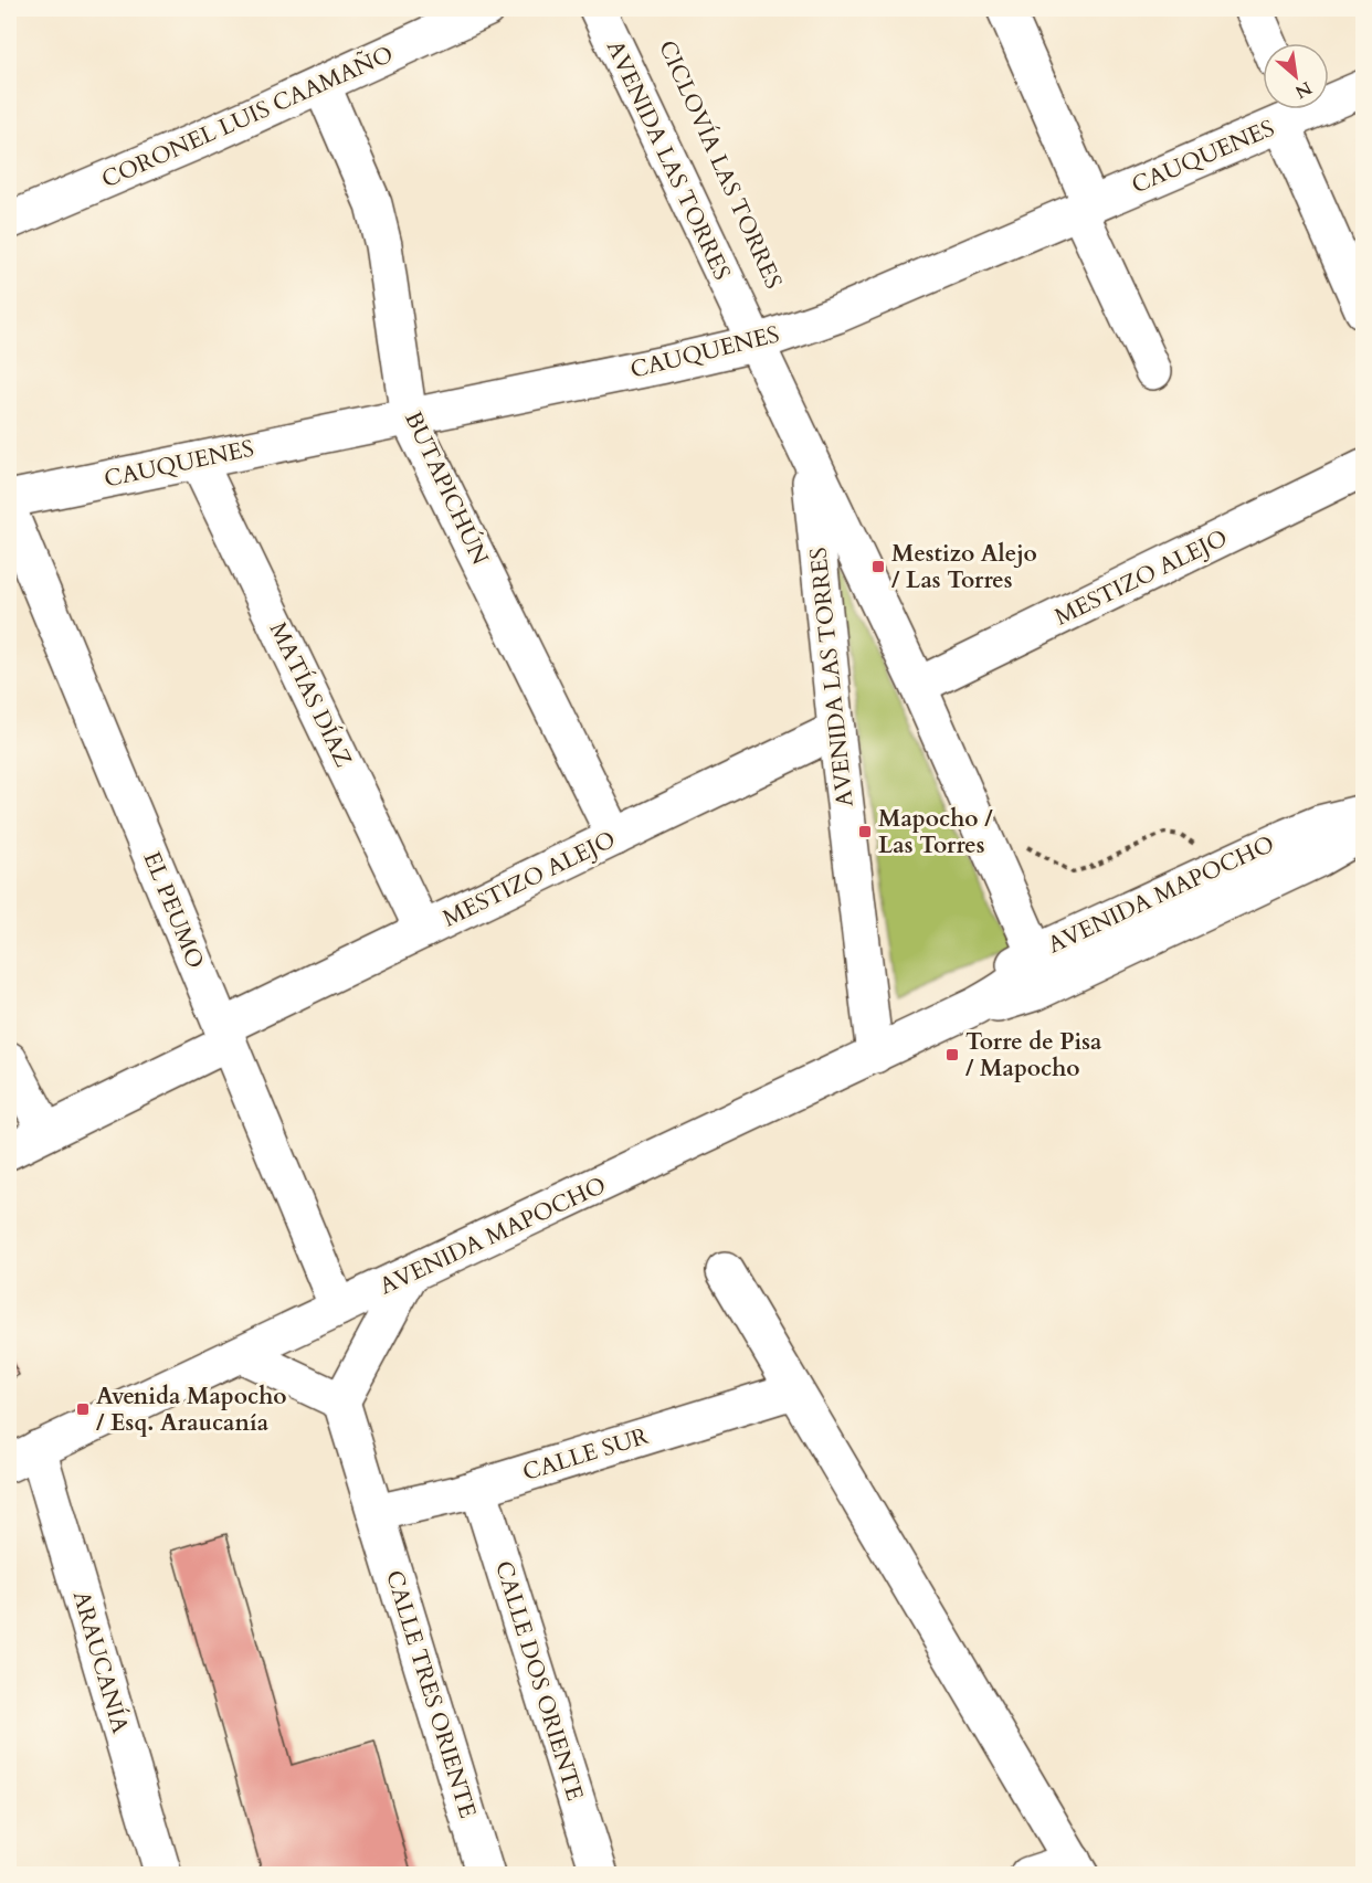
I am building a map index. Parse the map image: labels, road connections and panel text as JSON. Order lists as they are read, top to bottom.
{
  "streets": {
    "street": [
      "CORONEL LUIS CAAMAÑO",
      "CAUQUENES",
      "AVENIDA LAS TORRES",
      "BUTAPICHÚN",
      "MESTIZO ALEJO",
      "MATÍAS DÍAZ",
      "AVENIDA MAPOCHO",
      "EL PEUMO",
      "CALLE SUR",
      "ARAUCANÍA",
      "CALLE DOS ORIENTE",
      "CALLE TRES ORIENTE"
    ]
  },
  "crossings": [
    ["CORONEL LUIS CAAMAÑO", "BUTAPICHÚN"],
    ["CAUQUENES", "AVENIDA LAS TORRES"],
    ["CAUQUENES", "BUTAPICHÚN"],
    ["CAUQUENES", "MATÍAS DÍAZ"],
    ["AVENIDA LAS TORRES", "MESTIZO ALEJO"],
    ["AVENIDA LAS TORRES", "AVENIDA MAPOCHO"],
    ["BUTAPICHÚN", "MESTIZO ALEJO"],
    ["MESTIZO ALEJO", "MATÍAS DÍAZ"],
    ["MESTIZO ALEJO", "EL PEUMO"],
    ["AVENIDA MAPOCHO", "EL PEUMO"],
    ["AVENIDA MAPOCHO", "ARAUCANÍA"],
    ["CALLE SUR", "CALLE DOS ORIENTE"],
    ["CALLE SUR", "CALLE TRES ORIENTE"]
  ],
  "places": {
    "transit": [
      "Mestizo Alejo / Las Torres",
      "Mapocho / Las Torres",
      "Torre de Pisa / Mapocho",
      "Avenida Mapocho / Esq. Araucanía"
    ]
  },
  "north": "bottom right"
}
